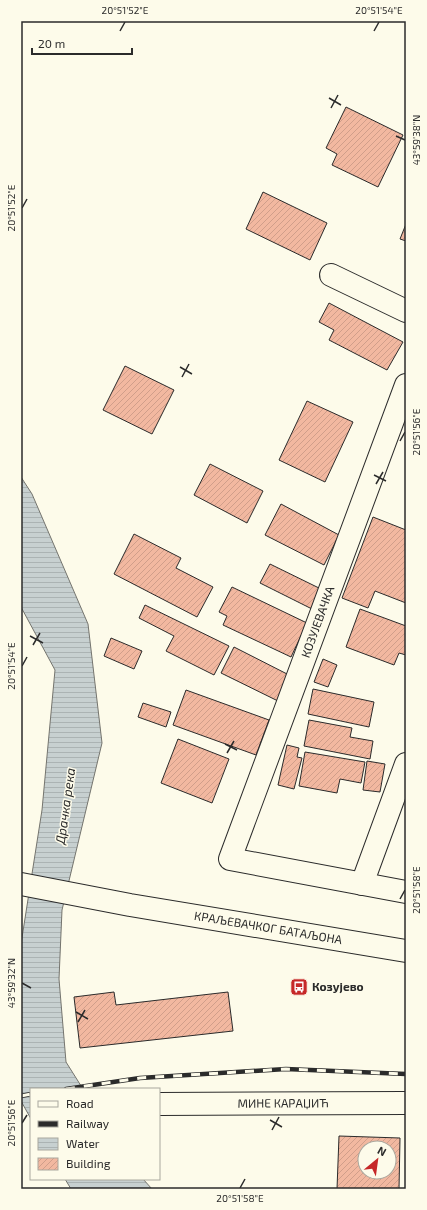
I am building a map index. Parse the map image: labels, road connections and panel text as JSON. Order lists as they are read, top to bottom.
{
  "streets": {
    "street": ["КОЗУЈЕВАЧКА", "КРАЉЕВАЧКОГ БАТАЉОНА", "МИНЕ КАРАЏИЋ"]
  },
  "water": ["Драчка река"],
  "places": {
    "bus stop": ["Козујево"]
  },
  "legend": [
    "Road",
    "Railway",
    "Water",
    "Building"
  ],
  "scale_bar": "20 m",
  "north": "top right",
  "coordinates": [
    "20°51'52\"E",
    "20°51'54\"E",
    "43°59'38\"N",
    "20°51'56\"E",
    "20°51'58\"E",
    "43°59'32\"N"
  ]
}
